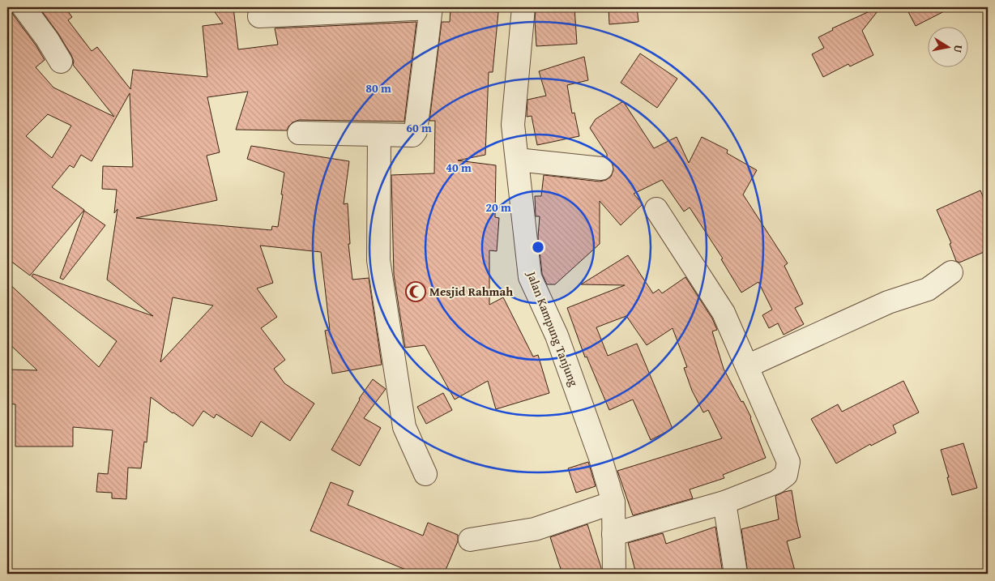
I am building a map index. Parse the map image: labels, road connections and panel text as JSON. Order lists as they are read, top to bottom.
{
  "streets": {
    "street": ["Jalan Kampung Tanjung"]
  },
  "places": {
    "mosque": ["Mesjid Rahmah"]
  },
  "north": "right",
  "rings": [
    "80 m",
    "60 m",
    "40 m",
    "20 m"
  ]
}
